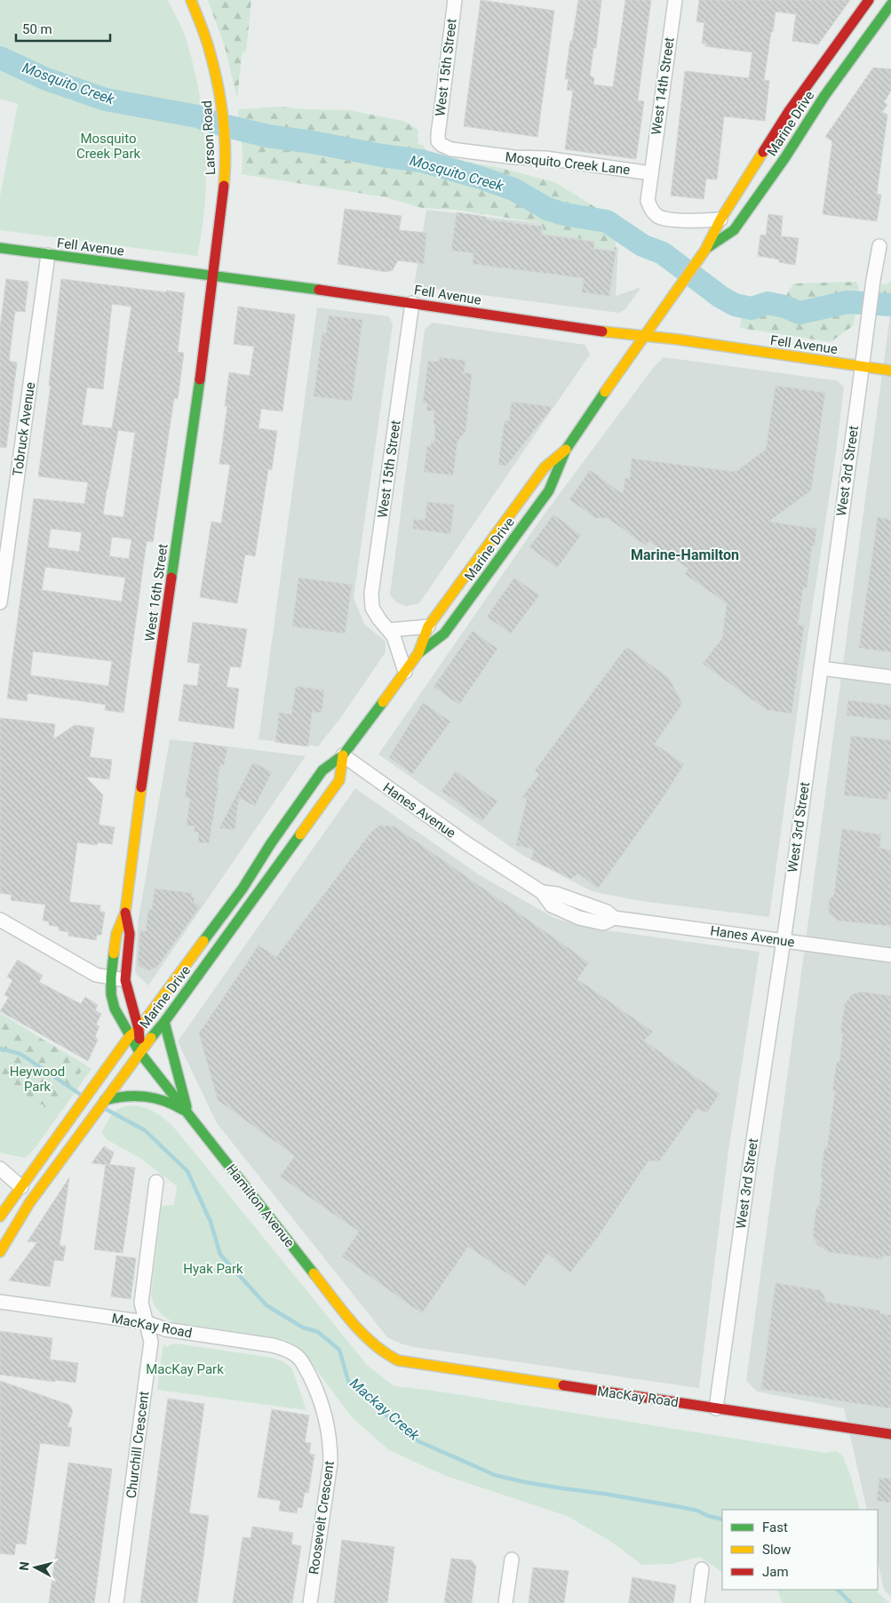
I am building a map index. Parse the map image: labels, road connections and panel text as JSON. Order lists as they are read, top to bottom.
{
  "streets": {
    "main road": [
      "Marine Drive",
      "Larson Road",
      "Fell Avenue",
      "West 16th Street",
      "Hamilton Avenue",
      "MacKay Road"
    ],
    "street": [
      "West 15th Street",
      "West 14th Street",
      "Mosquito Creek Lane",
      "Tobruck Avenue",
      "West 3rd Street",
      "Hanes Avenue",
      "Churchill Crescent",
      "Roosevelt Crescent"
    ]
  },
  "crossings": [
    ["West 15th Street", "Marine Drive"],
    ["West 15th Street", "Mosquito Creek Lane"],
    ["West 15th Street", "Fell Avenue"],
    ["West 14th Street", "Mosquito Creek Lane"],
    ["Marine Drive", "Fell Avenue"],
    ["Marine Drive", "West 16th Street"],
    ["Marine Drive", "Hanes Avenue"],
    ["Marine Drive", "Hamilton Avenue"],
    ["Larson Road", "Fell Avenue"],
    ["Larson Road", "West 16th Street"],
    ["Fell Avenue", "Tobruck Avenue"],
    ["Fell Avenue", "West 3rd Street"],
    ["Fell Avenue", "West 16th Street"],
    ["West 3rd Street", "Hanes Avenue"],
    ["West 3rd Street", "MacKay Road"],
    ["West 16th Street", "Hamilton Avenue"],
    ["Hamilton Avenue", "MacKay Road"],
    ["MacKay Road", "Churchill Crescent"],
    ["MacKay Road", "Roosevelt Crescent"]
  ],
  "districts": ["Marine-Hamilton"],
  "water": ["Mosquito Creek", "Mackay Creek"],
  "parks": [
    "Mosquito Creek Park",
    "Heywood Park",
    "Hyak Park",
    "MacKay Park"
  ],
  "legend": ["Fast", "Slow", "Jam"],
  "scale_bar": "50 m",
  "north": "left"
}
